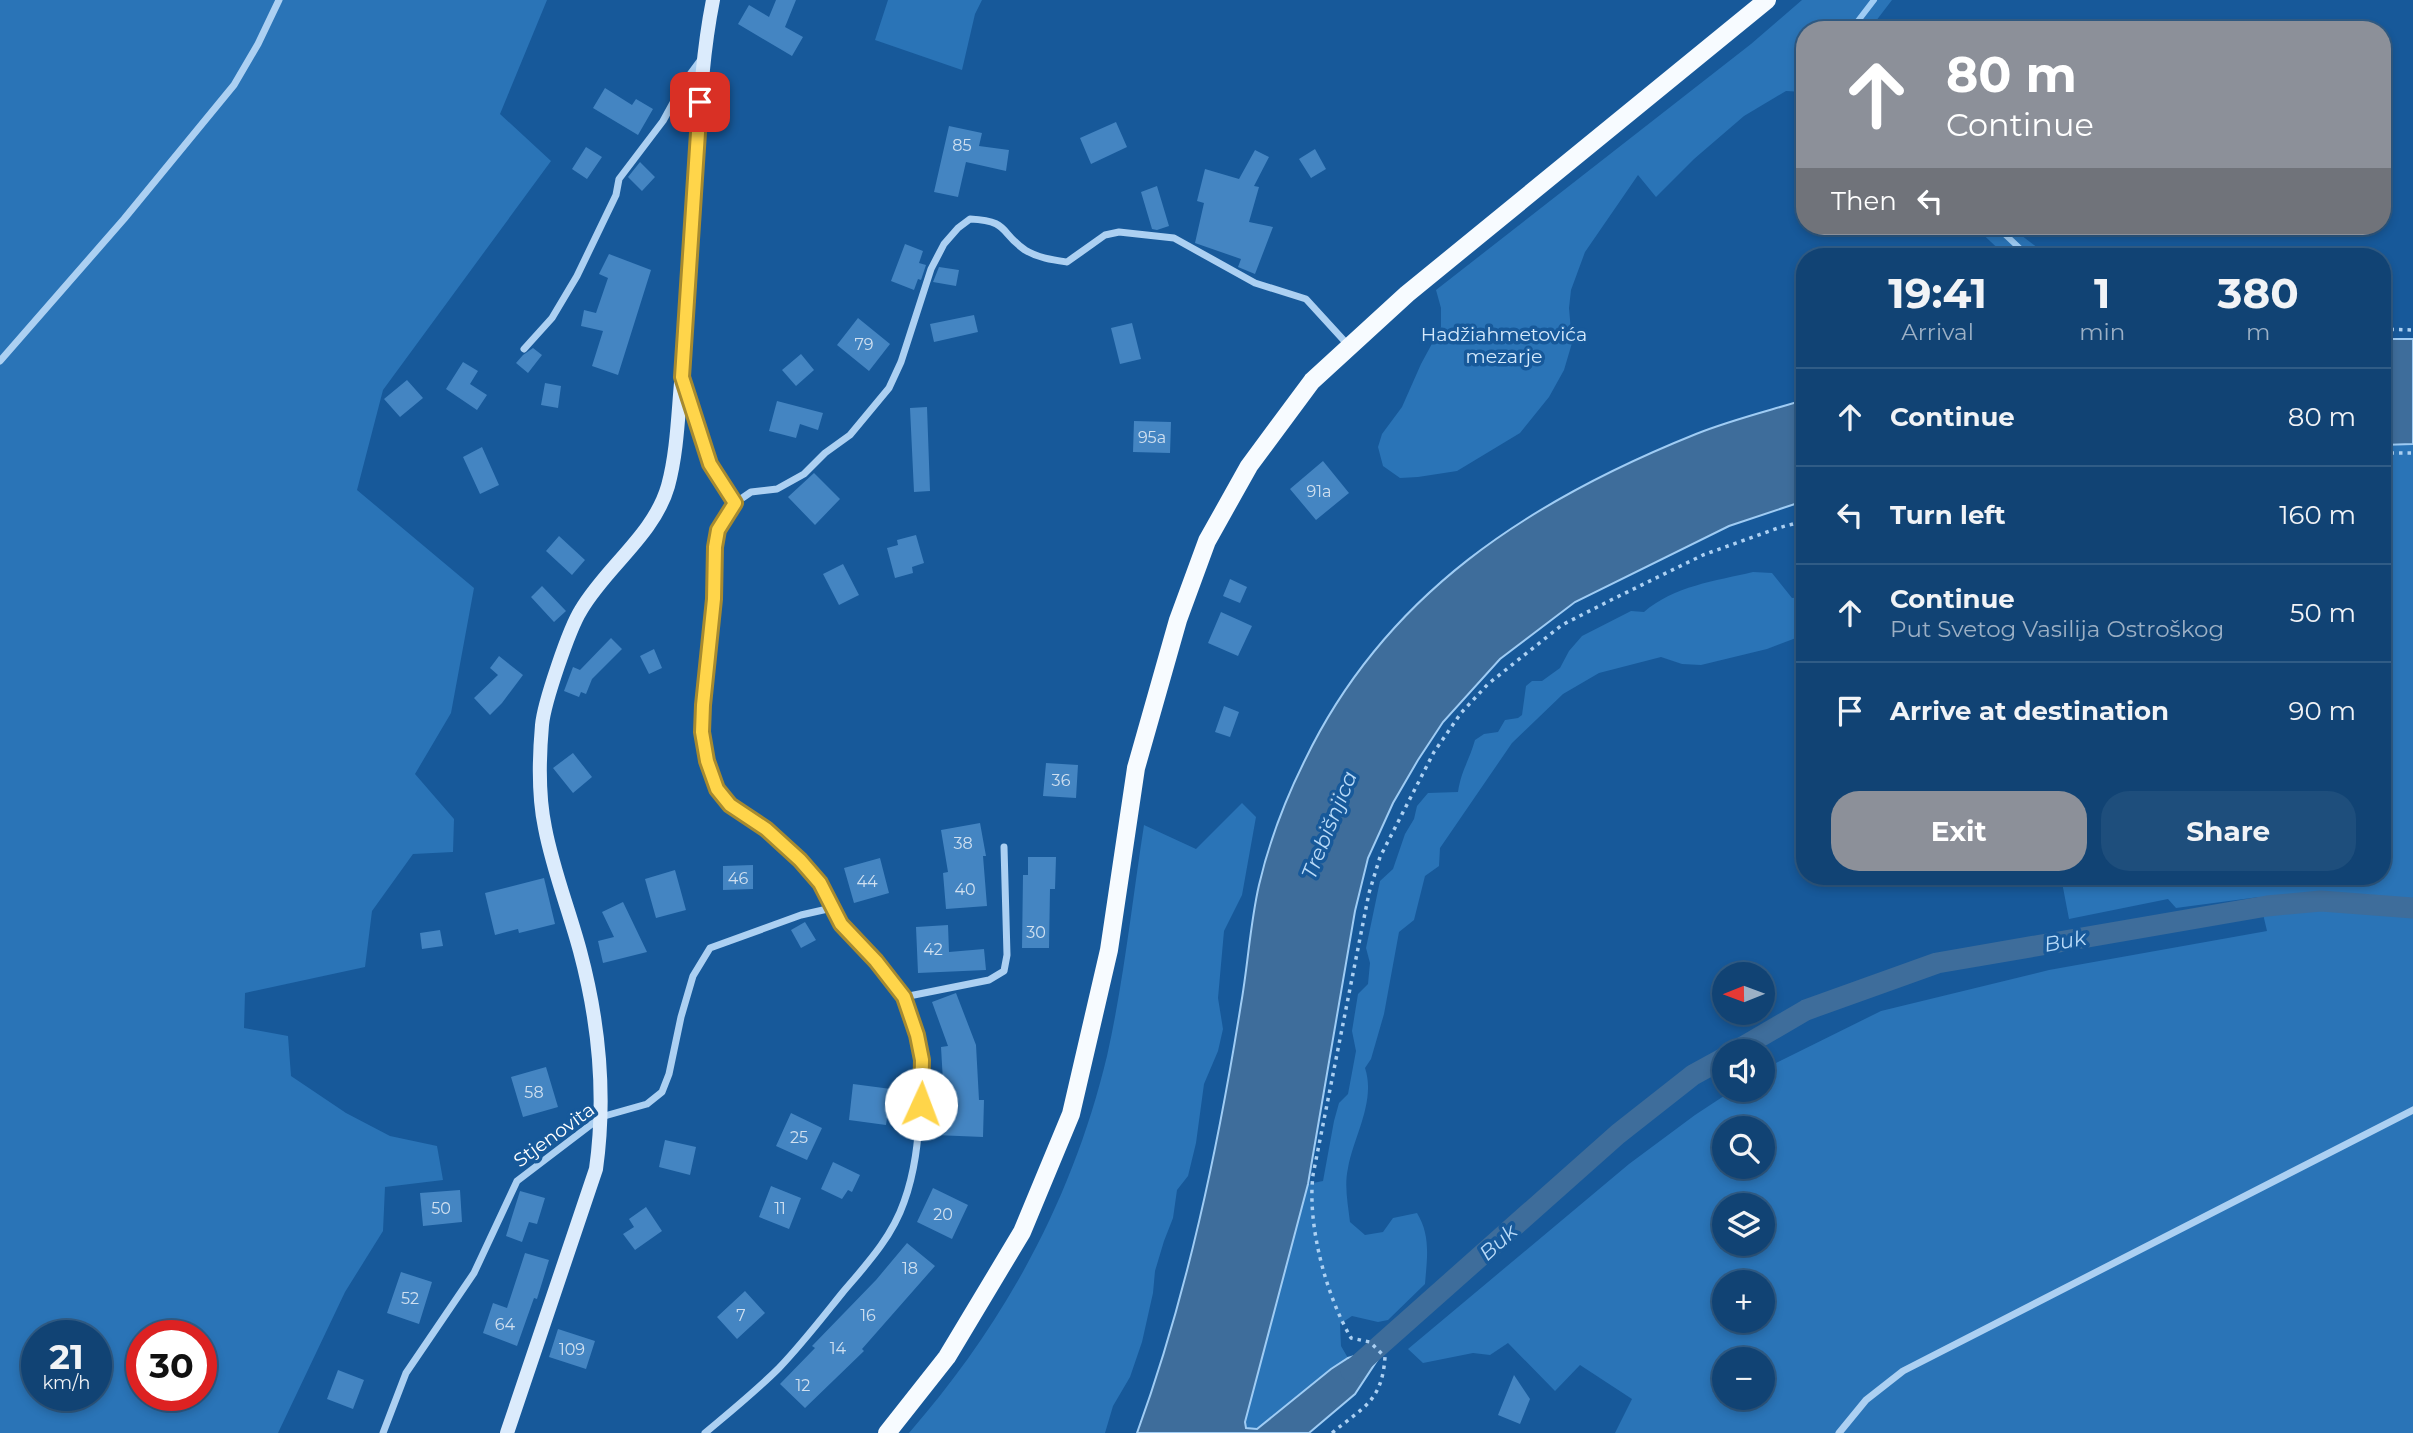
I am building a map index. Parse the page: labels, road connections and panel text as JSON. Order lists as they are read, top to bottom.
{
  "streets": {
    "street": ["Stjenovita"]
  },
  "water": ["Trebišnjica", "Buk"],
  "parks": ["Hadžiahmetovića mezarje"],
  "house_numbers": [
    "85",
    "79",
    "95a",
    "91a",
    "36",
    "38",
    "46",
    "44",
    "40",
    "30",
    "42",
    "58",
    "25",
    "50",
    "11",
    "20",
    "18",
    "52",
    "7",
    "16",
    "64",
    "14",
    "109",
    "12"
  ],
  "north": "left",
  "page": {
    "turn": ["80 m", "Continue"],
    "then": "Then",
    "eta": [
      "19:41",
      "Arrival",
      "1",
      "min",
      "380",
      "m"
    ],
    "list": [
      {
        "name": "Continue",
        "value": "80 m"
      },
      {
        "name": "Turn left",
        "value": "160 m"
      },
      {
        "name": "Continue",
        "note": "Put Svetog Vasilija Ostroškog",
        "value": "50 m"
      },
      {
        "name": "Arrive at destination",
        "value": "90 m"
      }
    ],
    "buttons": ["Exit", "Share"],
    "map_buttons": ["+", "−"],
    "speed": "21 km/h",
    "limit": "30"
  }
}
